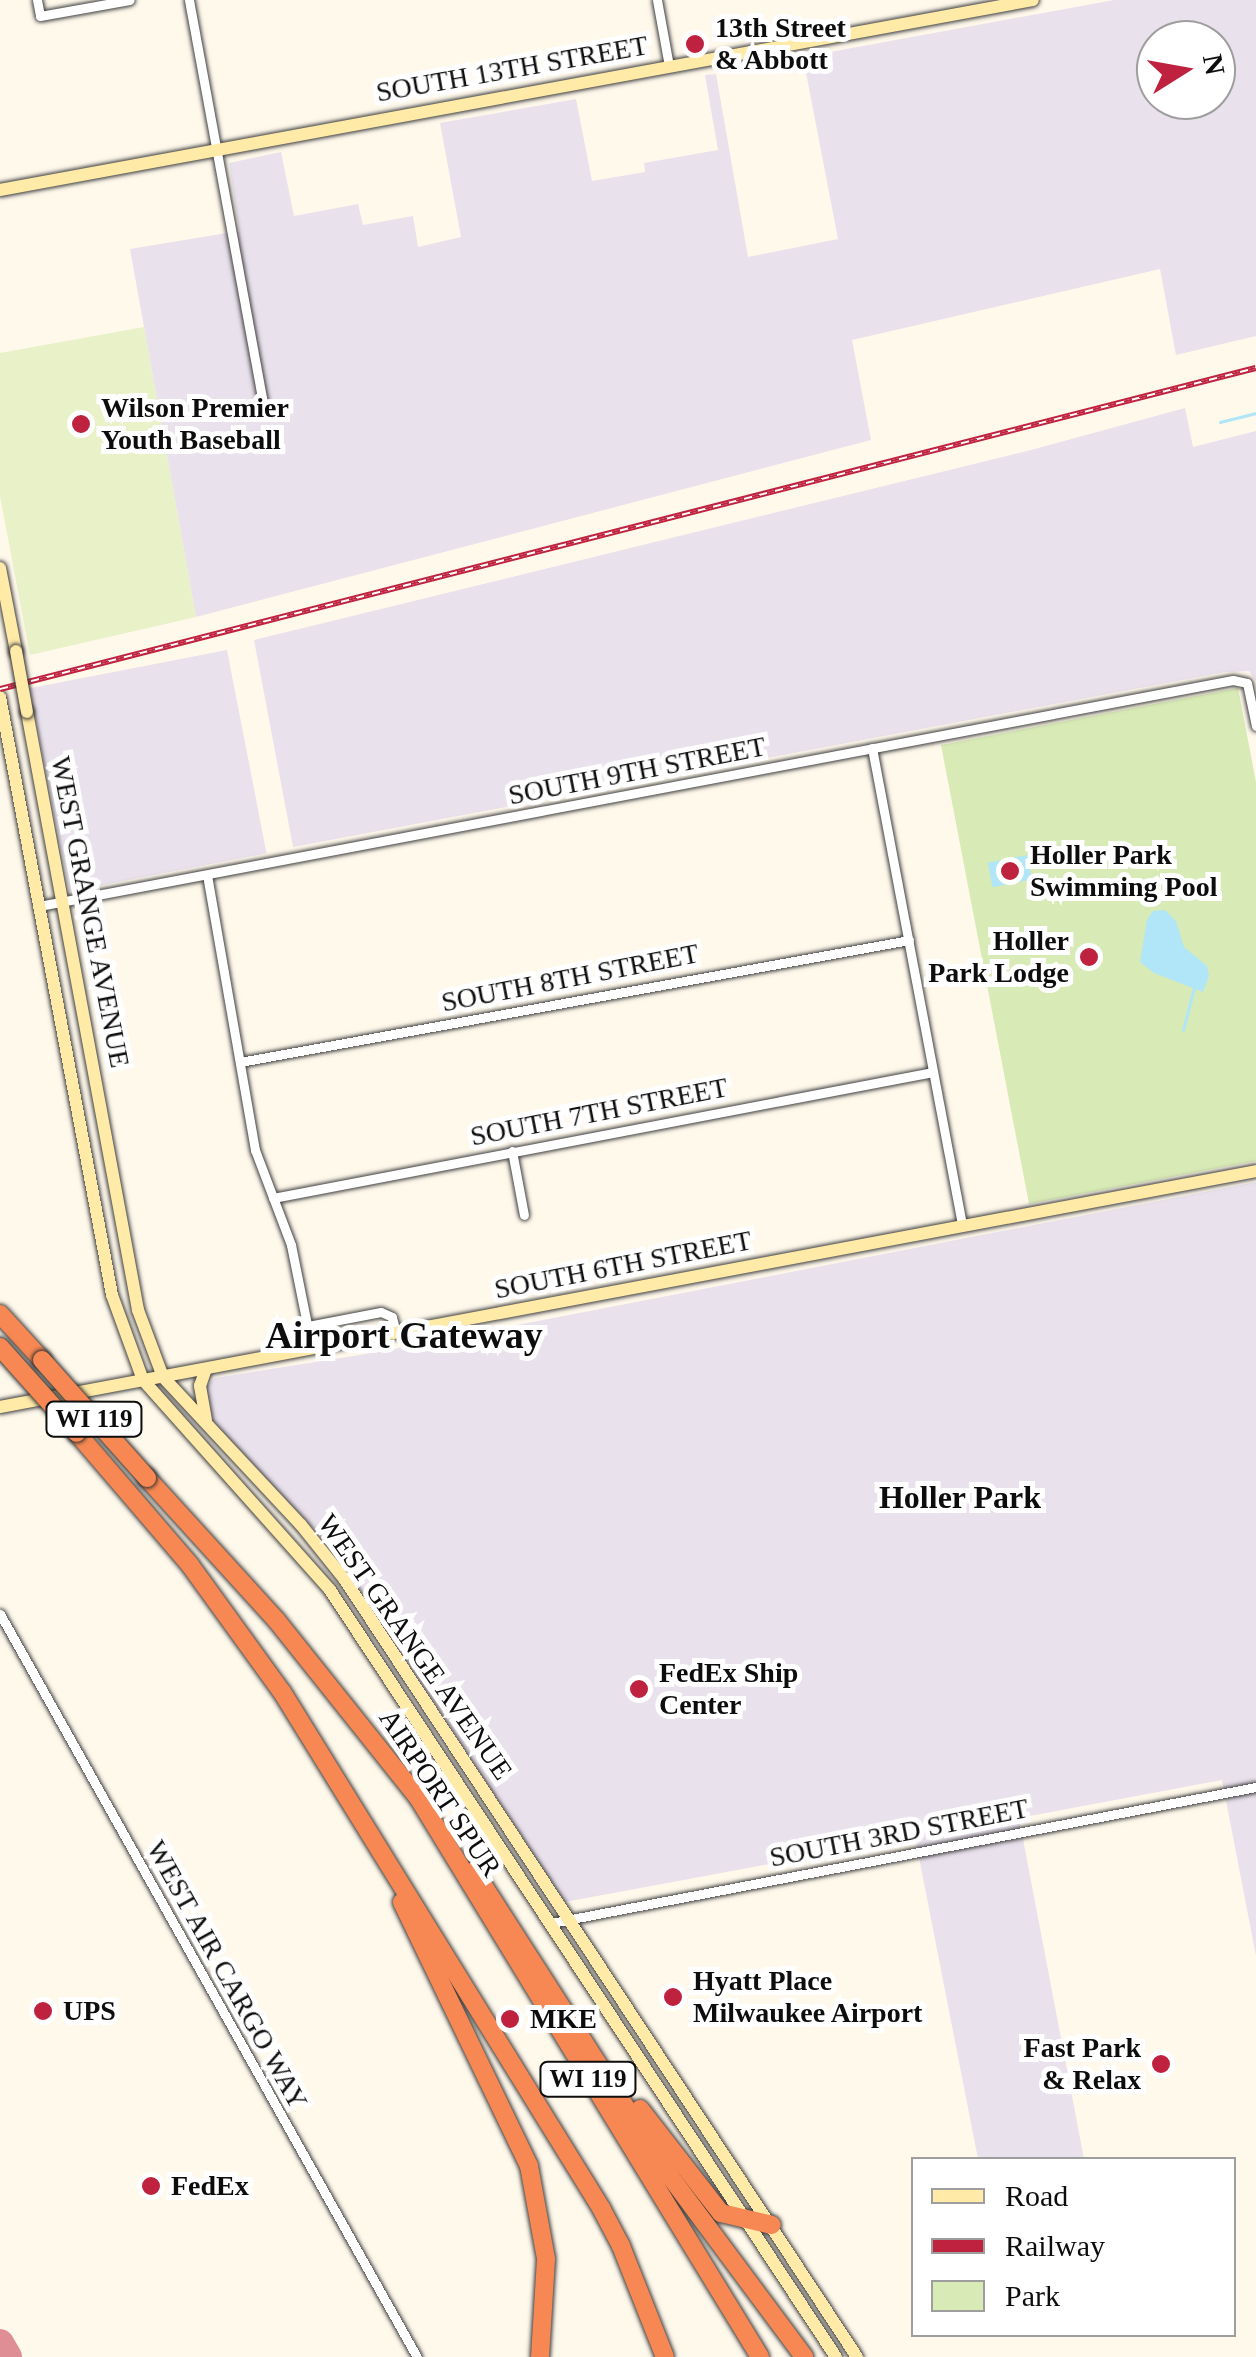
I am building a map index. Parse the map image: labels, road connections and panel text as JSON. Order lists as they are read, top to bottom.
{
  "streets": {
    "highway": ["WI 119", "AIRPORT SPUR"],
    "street": [
      "SOUTH 13TH STREET",
      "SOUTH 9TH STREET",
      "WEST GRANGE AVENUE",
      "SOUTH 8TH STREET",
      "SOUTH 7TH STREET",
      "SOUTH 6TH STREET",
      "SOUTH 3RD STREET",
      "WEST AIR CARGO WAY"
    ]
  },
  "crossings": [
    ["SOUTH 9TH STREET", "WEST GRANGE AVENUE"],
    ["WEST GRANGE AVENUE", "SOUTH 6TH STREET"],
    ["WEST GRANGE AVENUE", "SOUTH 3RD STREET"]
  ],
  "districts": ["Airport Gateway", "Holler Park"],
  "places": [
    "13th Street & Abbott",
    "Wilson Premier Youth Baseball",
    "Holler Park Swimming Pool",
    "Holler Park Lodge",
    "FedEx Ship Center",
    "Hyatt Place Milwaukee Airport",
    "UPS",
    "MKE",
    "Fast Park & Relax",
    "FedEx"
  ],
  "legend": ["Road", "Railway", "Park"],
  "north": "right"
}
